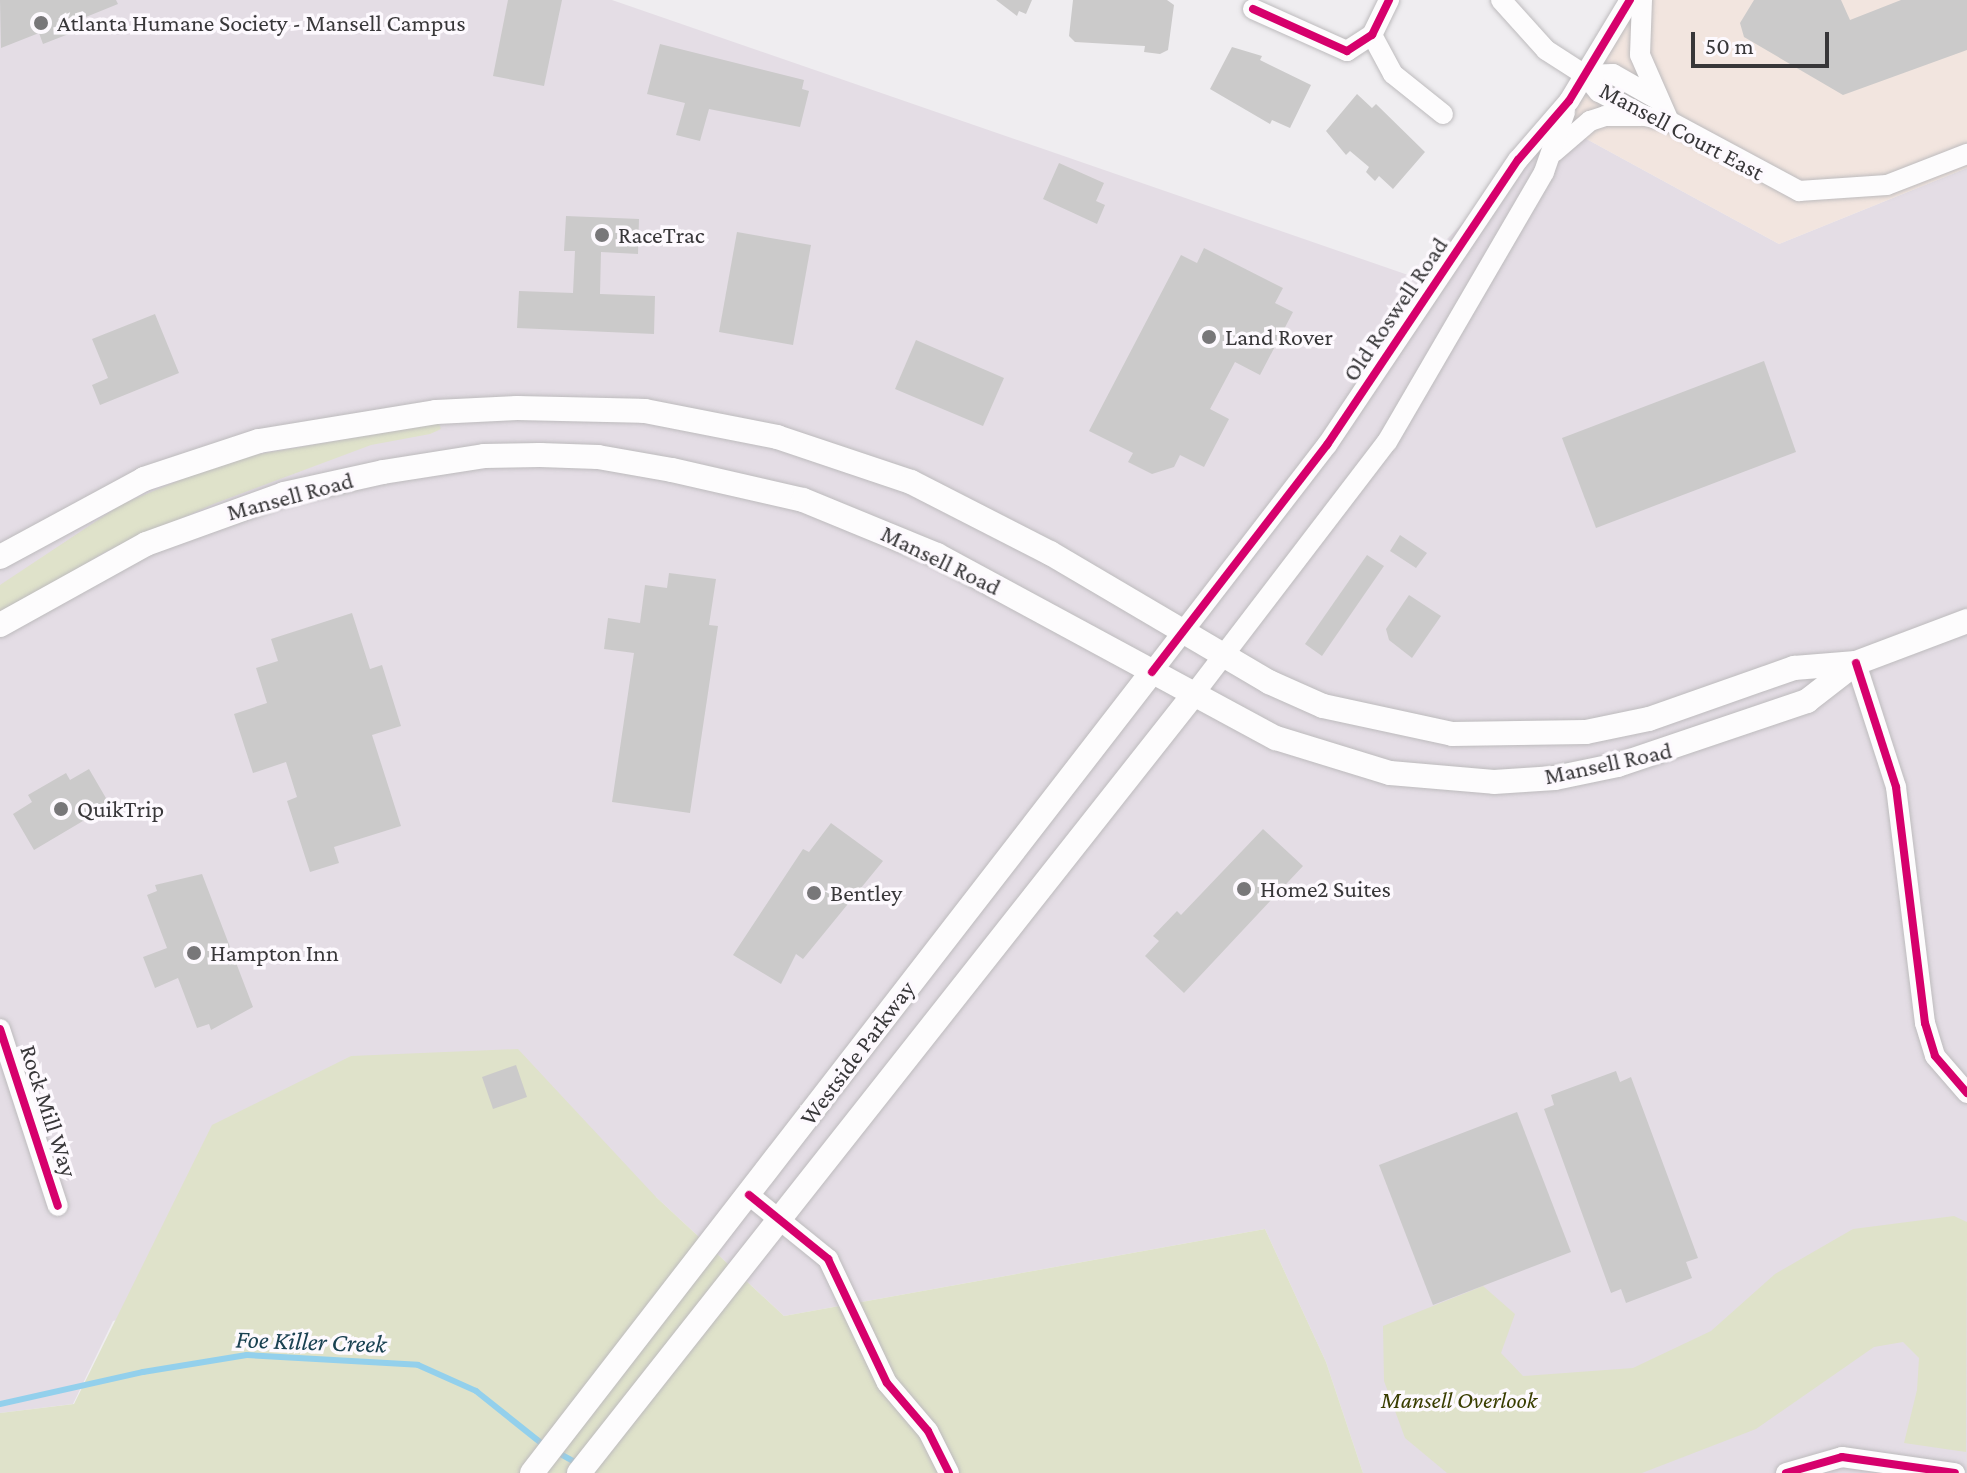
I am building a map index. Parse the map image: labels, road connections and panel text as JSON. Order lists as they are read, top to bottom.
{
  "streets": {
    "main road": ["Mansell Road", "Westside Parkway"],
    "street": ["Mansell Court East", "Old Roswell Road", "Rock Mill Way"]
  },
  "crossings": [
    ["Mansell Court East", "Old Roswell Road"],
    ["Old Roswell Road", "Mansell Road"],
    ["Old Roswell Road", "Westside Parkway"],
    ["Mansell Road", "Westside Parkway"]
  ],
  "water": ["Foe Killer Creek"],
  "parks": ["Mansell Overlook"],
  "places": [
    "Atlanta Humane Society - Mansell Campus",
    "RaceTrac",
    "Land Rover",
    "QuikTrip",
    "Home2 Suites",
    "Bentley",
    "Hampton Inn"
  ],
  "scale_bar": "50 m"
}
